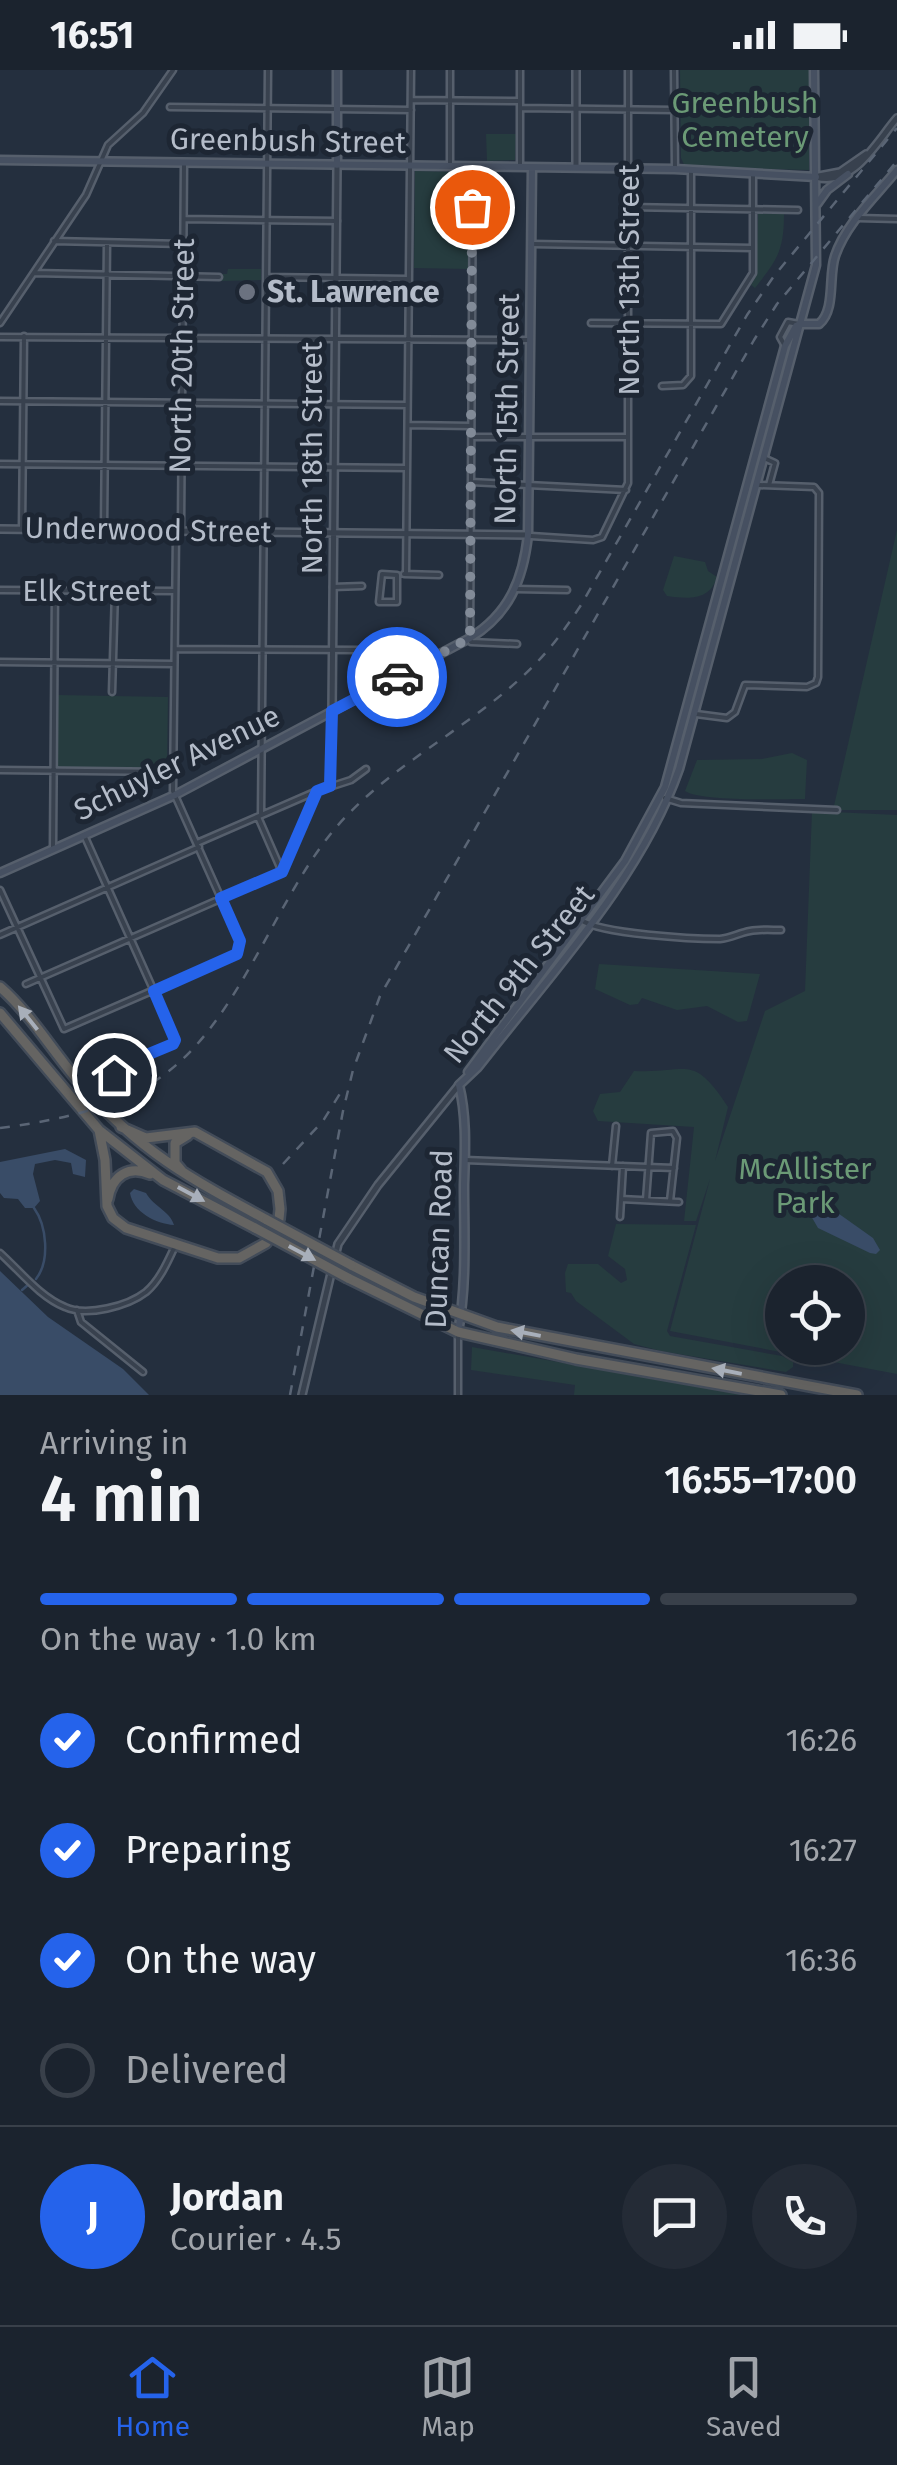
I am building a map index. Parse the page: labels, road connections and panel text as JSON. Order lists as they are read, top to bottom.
{
  "streets": {
    "main road": [
      "Greenbush Street",
      "North 15th Street",
      "North 18th Street",
      "Schuyler Avenue",
      "North 9th Street",
      "Duncan Road"
    ],
    "street": [
      "North 13th Street",
      "North 20th Street",
      "Underwood Street",
      "Elk Street"
    ]
  },
  "crossings": [
    ["Greenbush Street", "North 13th Street"],
    ["Greenbush Street", "North 20th Street"],
    ["Greenbush Street", "North 15th Street"],
    ["Greenbush Street", "North 18th Street"],
    ["Greenbush Street", "North 9th Street"],
    ["North 13th Street", "Underwood Street"],
    ["North 20th Street", "Underwood Street"],
    ["North 20th Street", "Elk Street"],
    ["North 20th Street", "Schuyler Avenue"],
    ["North 15th Street", "Underwood Street"],
    ["North 15th Street", "Schuyler Avenue"],
    ["North 18th Street", "Underwood Street"],
    ["North 18th Street", "Schuyler Avenue"],
    ["North 9th Street", "Duncan Road"]
  ],
  "parks": ["Greenbush Cemetery", "McAllister Park"],
  "places": ["St. Lawrence"],
  "page": {
    "status": "16:51",
    "heading": ["4 min", "Arriving in", "16:55–17:00"],
    "panel": ["Jordan", "Courier · 4.5"],
    "bar": "On the way · 1.0 km",
    "list": [
      ["Confirmed", "16:26"],
      ["Preparing", "16:27"],
      ["On the way", "16:36"],
      "Delivered"
    ],
    "round": "J",
    "tabs": ["Home", "Map", "Saved"]
  }
}
